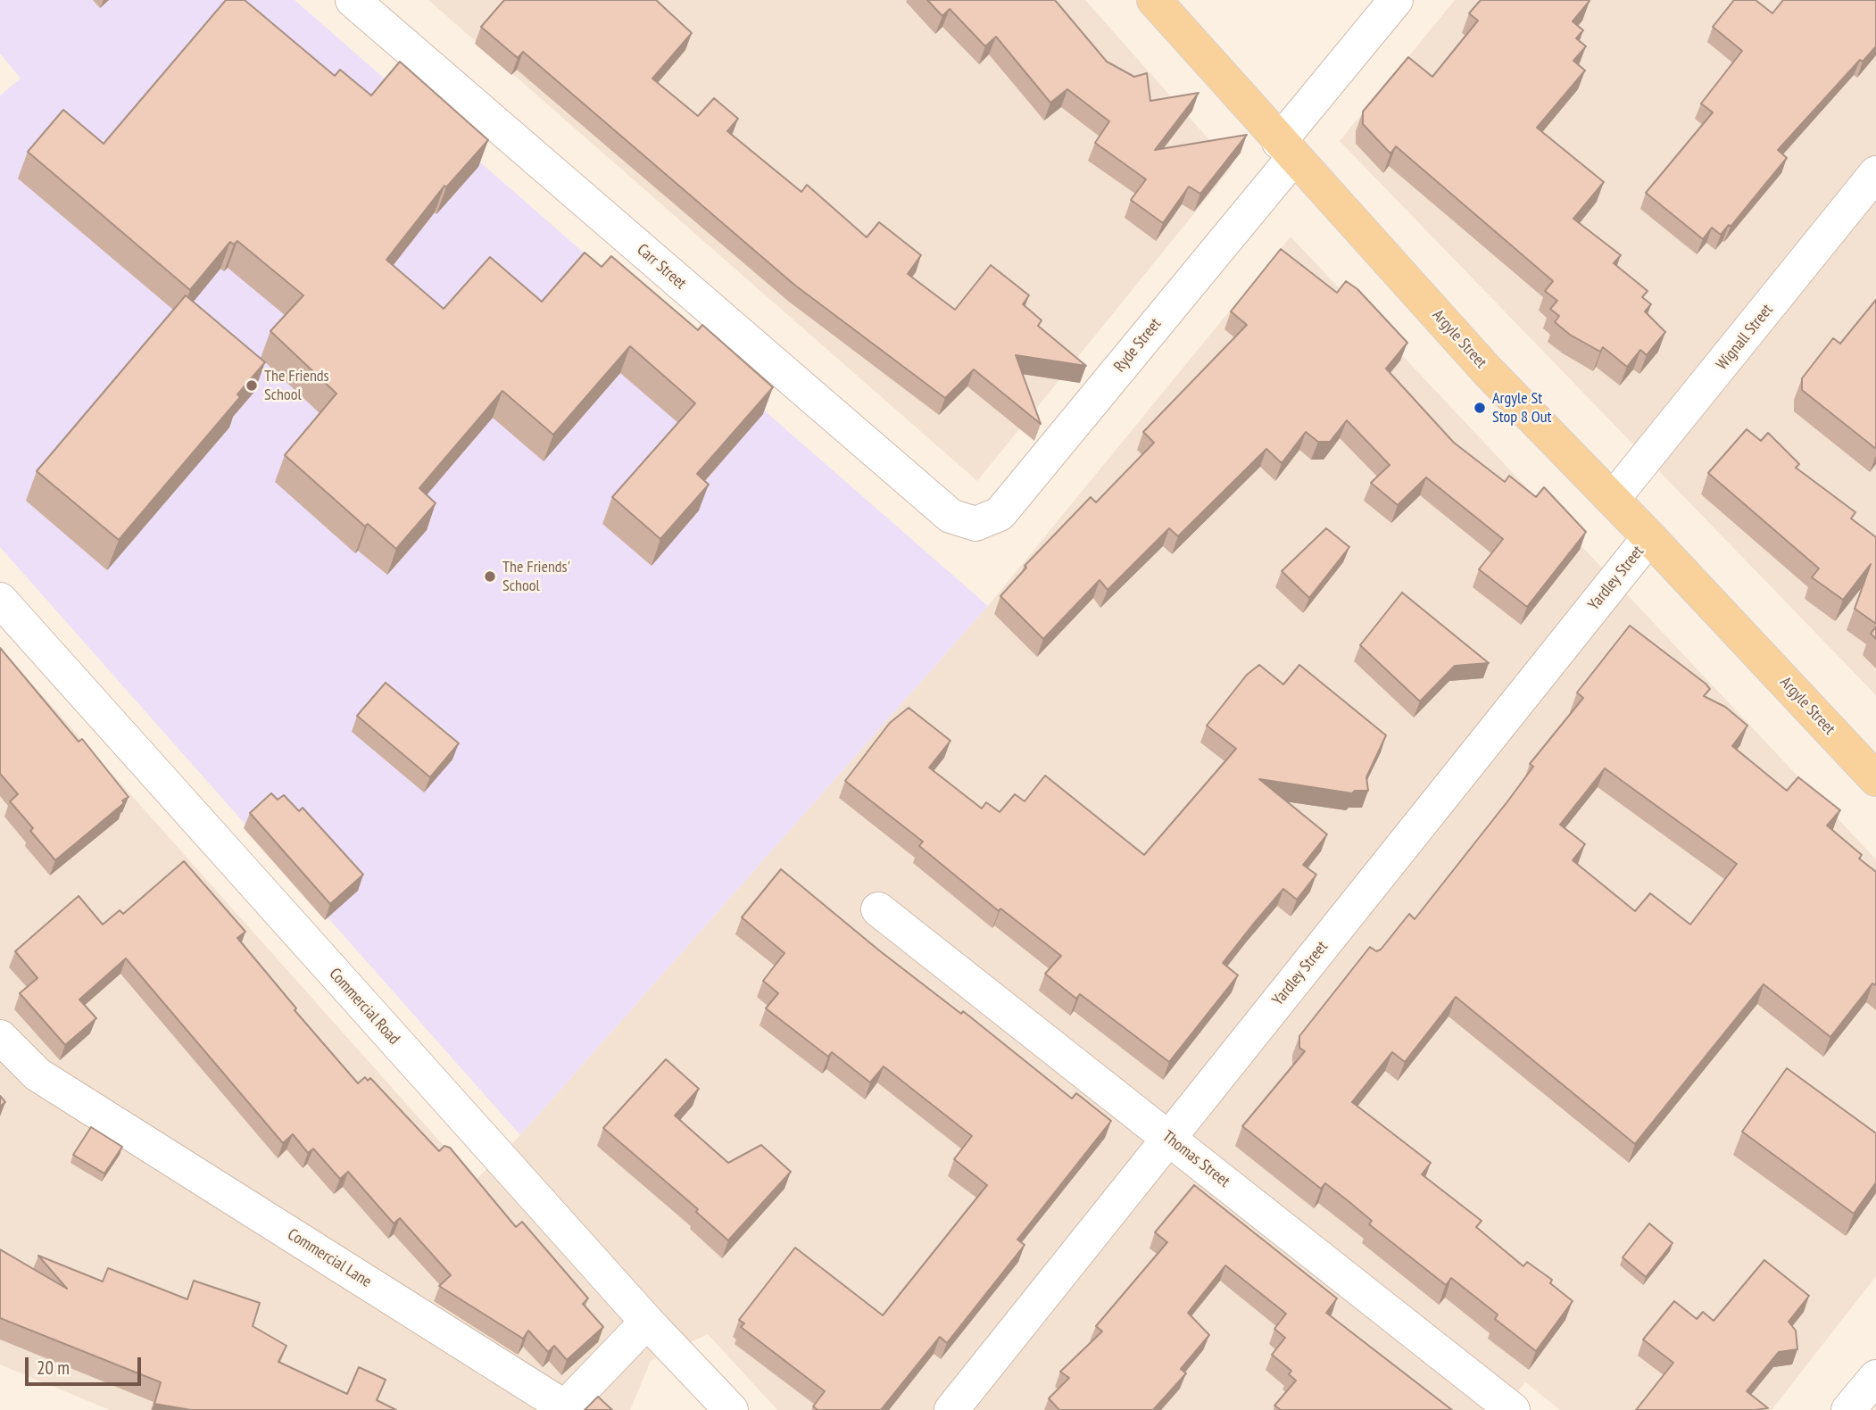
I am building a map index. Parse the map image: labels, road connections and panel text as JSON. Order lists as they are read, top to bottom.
{
  "streets": {
    "main road": ["Argyle Street"],
    "street": [
      "Carr Street",
      "Wignall Street",
      "Ryde Street",
      "Yardley Street",
      "Commercial Road",
      "Thomas Street",
      "Commercial Lane"
    ]
  },
  "crossings": [
    ["Carr Street", "Ryde Street"],
    ["Wignall Street", "Argyle Street"],
    ["Argyle Street", "Ryde Street"],
    ["Argyle Street", "Yardley Street"],
    ["Yardley Street", "Thomas Street"],
    ["Commercial Road", "Commercial Lane"]
  ],
  "places": ["The Friends School", "Argyle St Stop 8 Out", "The Friends' School"],
  "scale_bar": "20 m"
}
